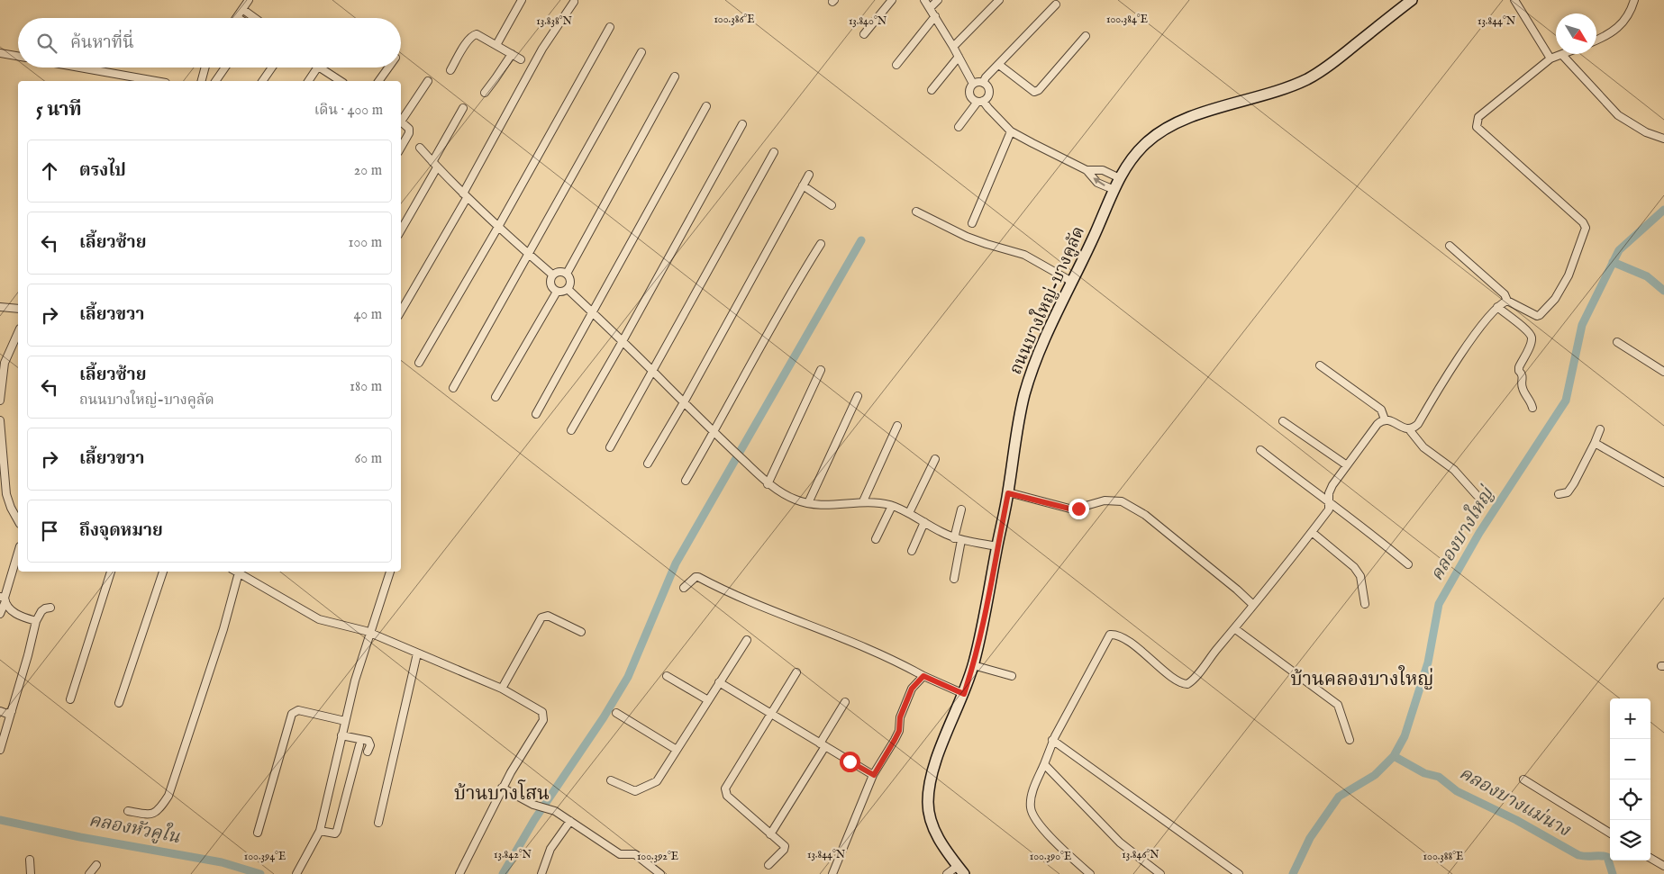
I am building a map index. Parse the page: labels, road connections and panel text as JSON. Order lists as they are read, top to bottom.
{
  "streets": {
    "street": ["ถนนบางใหญ่-บางคูลัด"]
  },
  "districts": ["บ้านคลองบางใหญ่", "บ้านบางโสน"],
  "water": ["คลองบางใหญ่", "คลองบางแม่นาง", "คลองหัวคูใน"],
  "north": "bottom right",
  "page": {
    "search": "ค้นหาที่นี่",
    "heading": ["5 นาที", "เดิน · 400 m"],
    "list": [
      ["ตรงไป", "20 m"],
      ["เลี้ยวซ้าย", "100 m"],
      ["เลี้ยวขวา", "40 m"],
      ["เลี้ยวซ้าย", "ถนนบางใหญ่-บางคูลัด", "180 m"],
      ["เลี้ยวขวา", "60 m"],
      "ถึงจุดหมาย"
    ],
    "map_buttons": ["+", "−"]
  },
  "coordinates": [
    "100.386°E",
    "100.384°E",
    "13.838°N",
    "13.840°N",
    "13.844°N",
    "13.842°N",
    "13.846°N",
    "100.394°E",
    "100.392°E",
    "100.390°E",
    "100.388°E"
  ]
}
